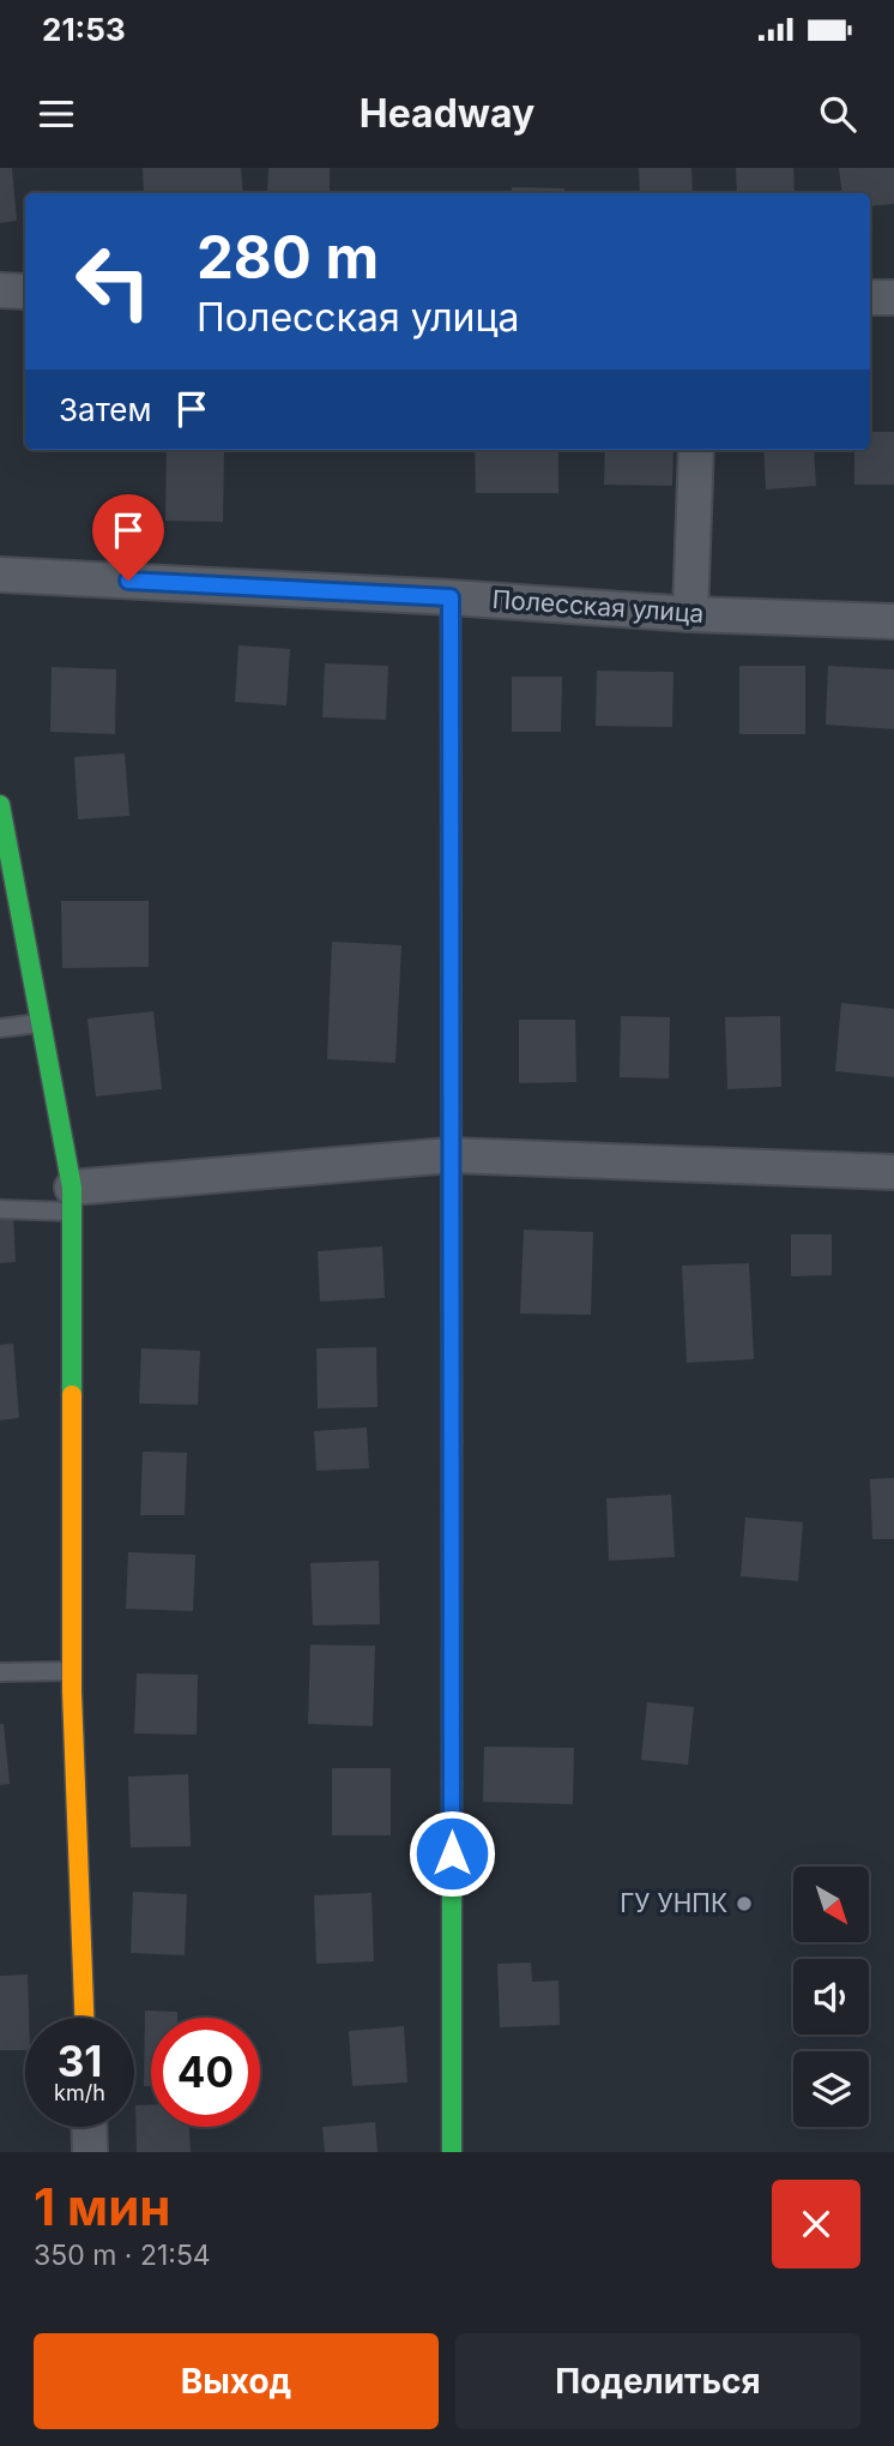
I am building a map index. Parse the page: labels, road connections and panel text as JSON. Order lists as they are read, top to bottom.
{
  "streets": {
    "street": ["Полесская улица"]
  },
  "places": ["ГУ УНПК"],
  "north": "bottom right",
  "page": {
    "status": "21:53",
    "header": "Headway",
    "turn": ["280 m", "Полесская улица"],
    "then": "Затем",
    "speed": "31 km/h",
    "limit": "40",
    "heading": ["1 мин", "350 m · 21:54"],
    "buttons": ["Выход", "Поделиться"]
  }
}
